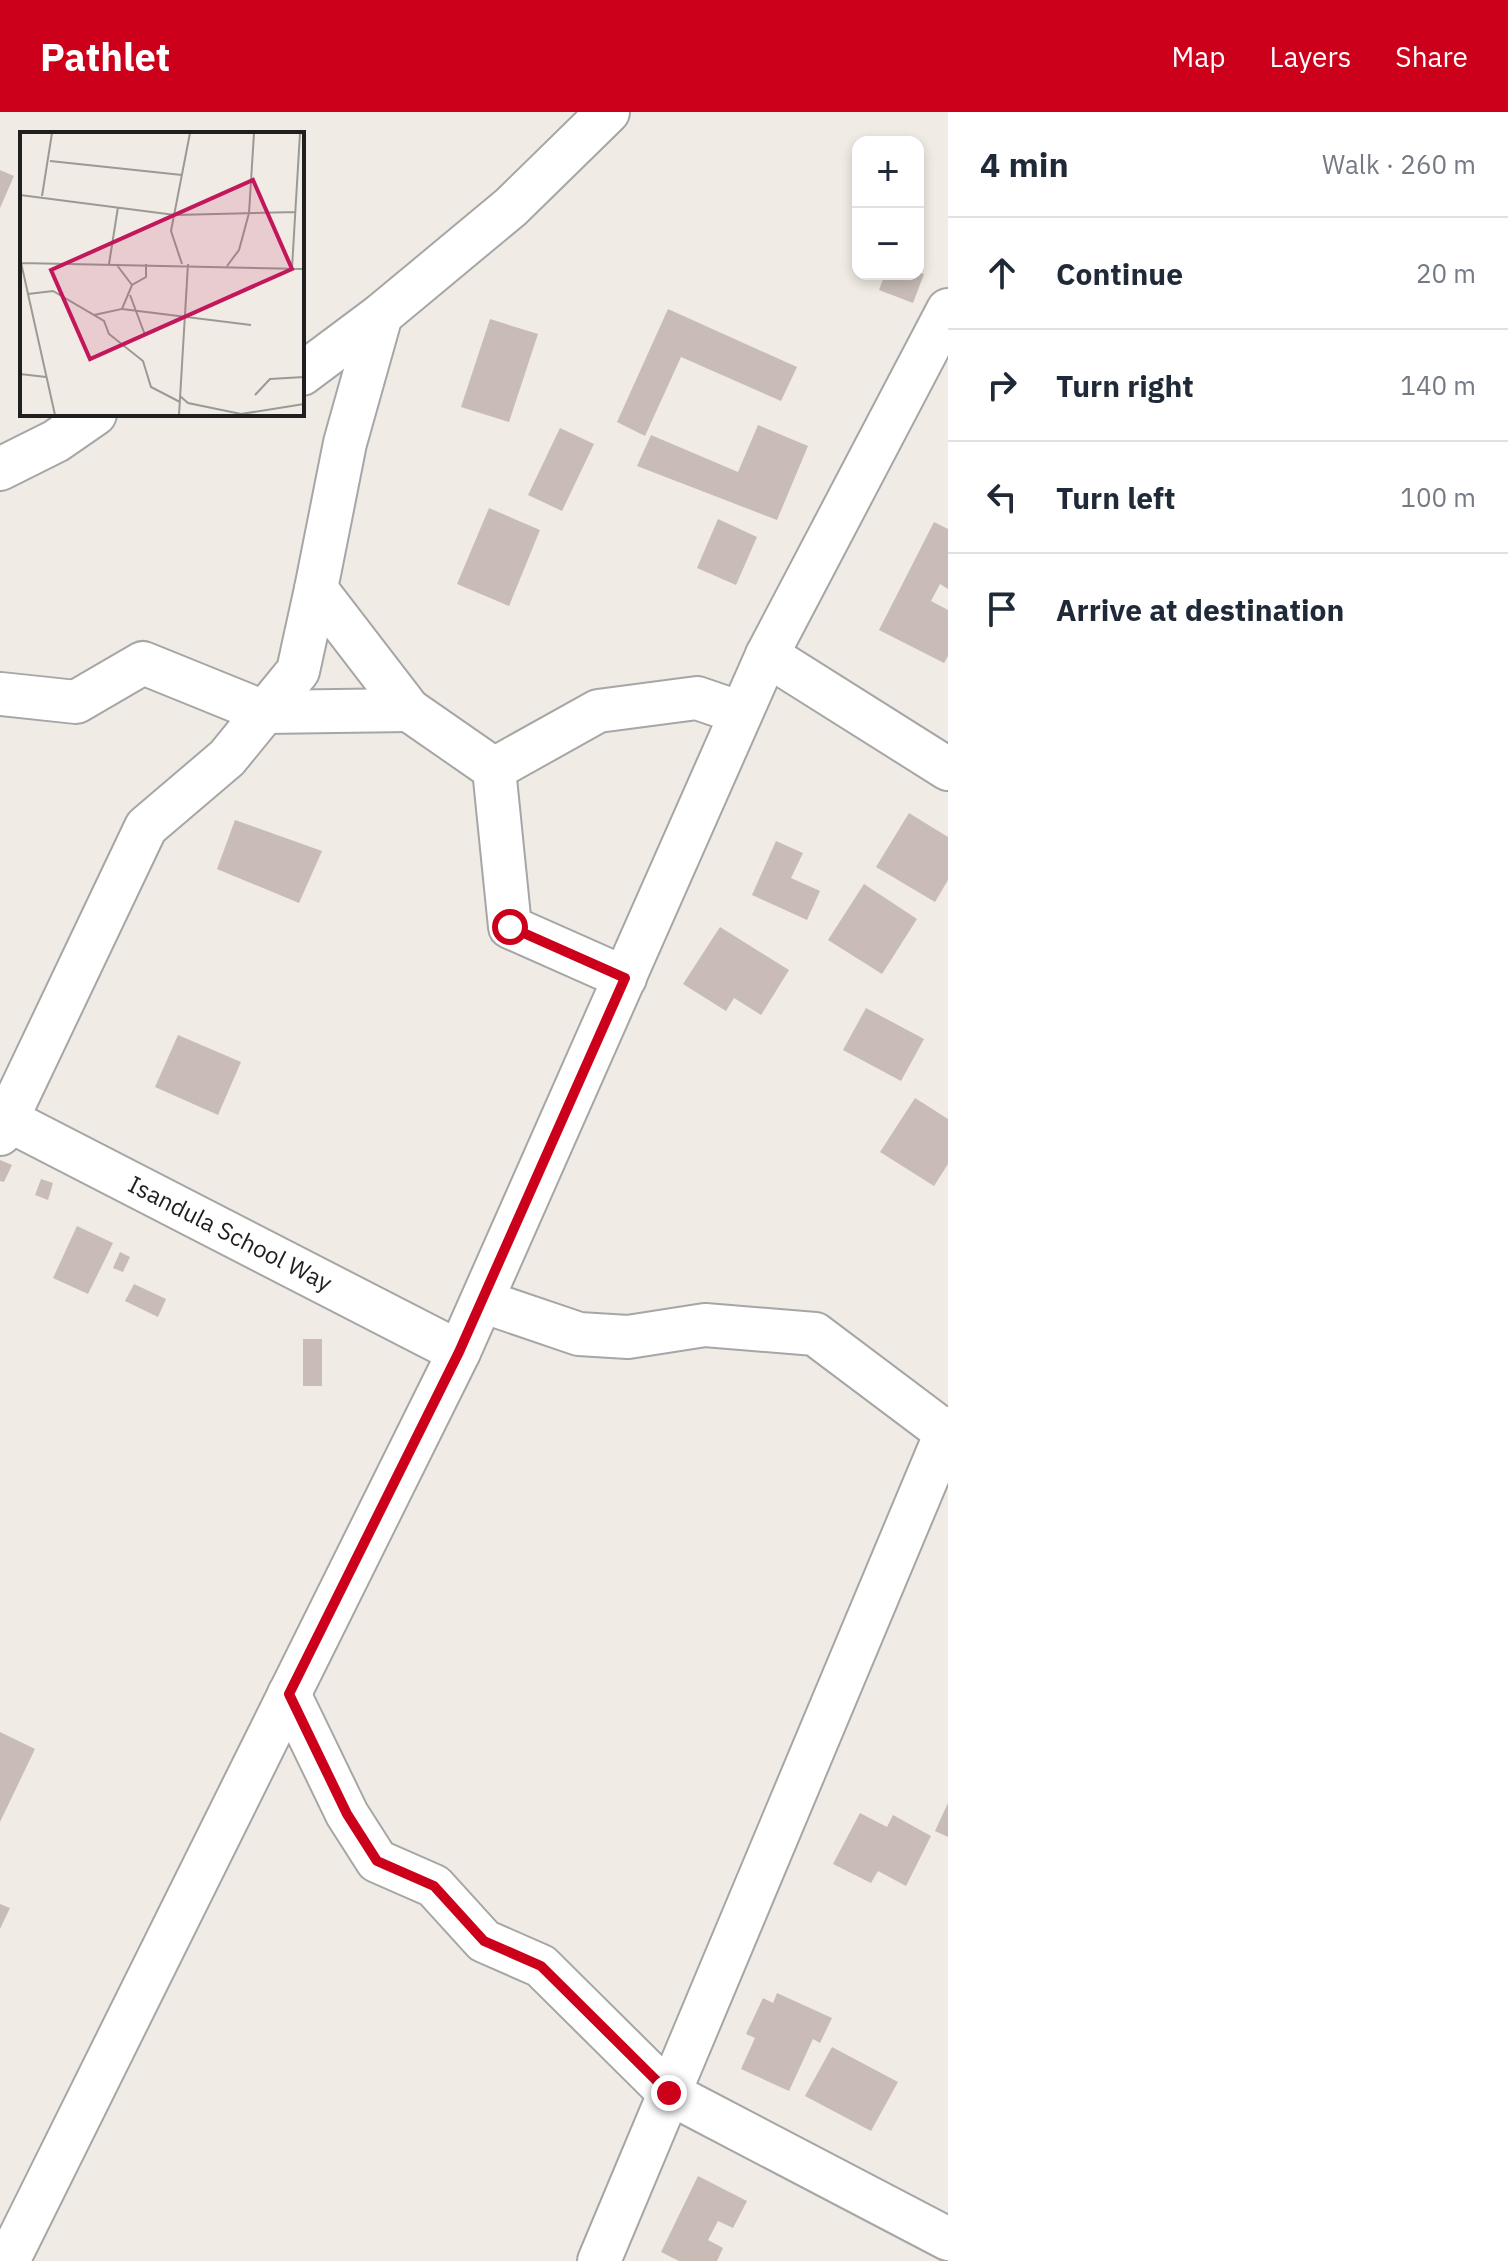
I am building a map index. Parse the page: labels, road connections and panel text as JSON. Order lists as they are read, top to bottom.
{
  "streets": {
    "street": ["Isandula School Way"]
  },
  "page": {
    "header": "Pathlet",
    "nav": ["Map", "Layers", "Share"],
    "heading": ["4 min", "Walk · 260 m"],
    "map_buttons": ["+", "−"],
    "list": [
      ["Continue", "20 m"],
      ["Turn right", "140 m"],
      ["Turn left", "100 m"],
      "Arrive at destination"
    ]
  }
}
